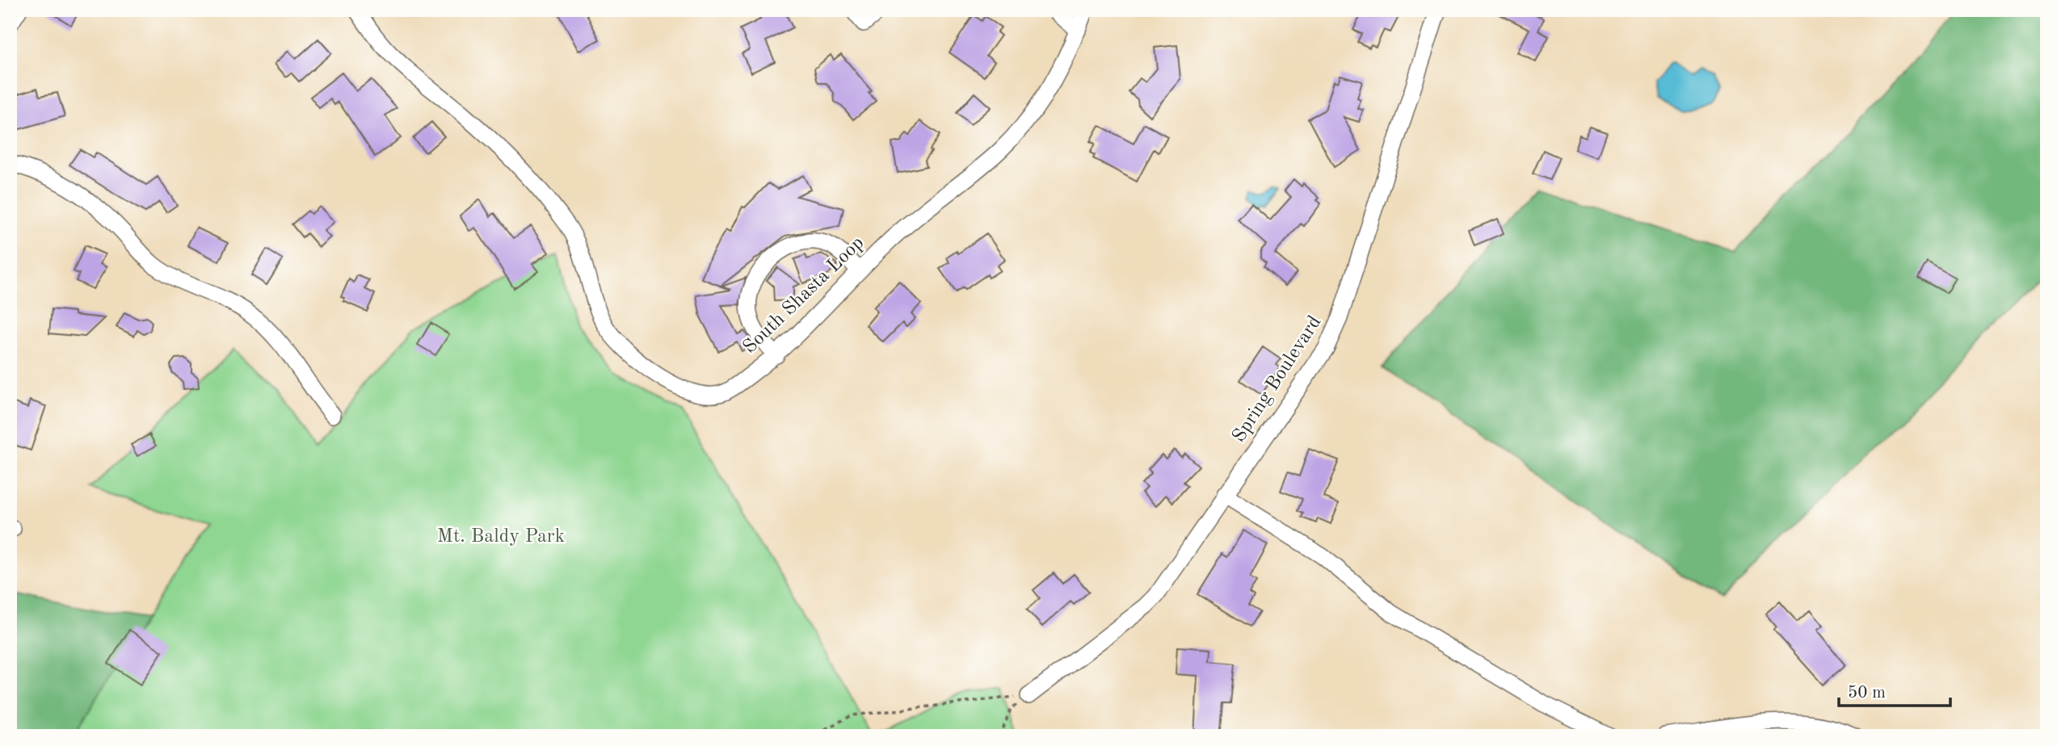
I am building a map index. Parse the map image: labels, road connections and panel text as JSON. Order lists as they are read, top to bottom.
{
  "streets": {
    "street": ["South Shasta Loop", "Spring Boulevard"]
  },
  "parks": ["Mt. Baldy Park"],
  "scale_bar": "50 m"
}
